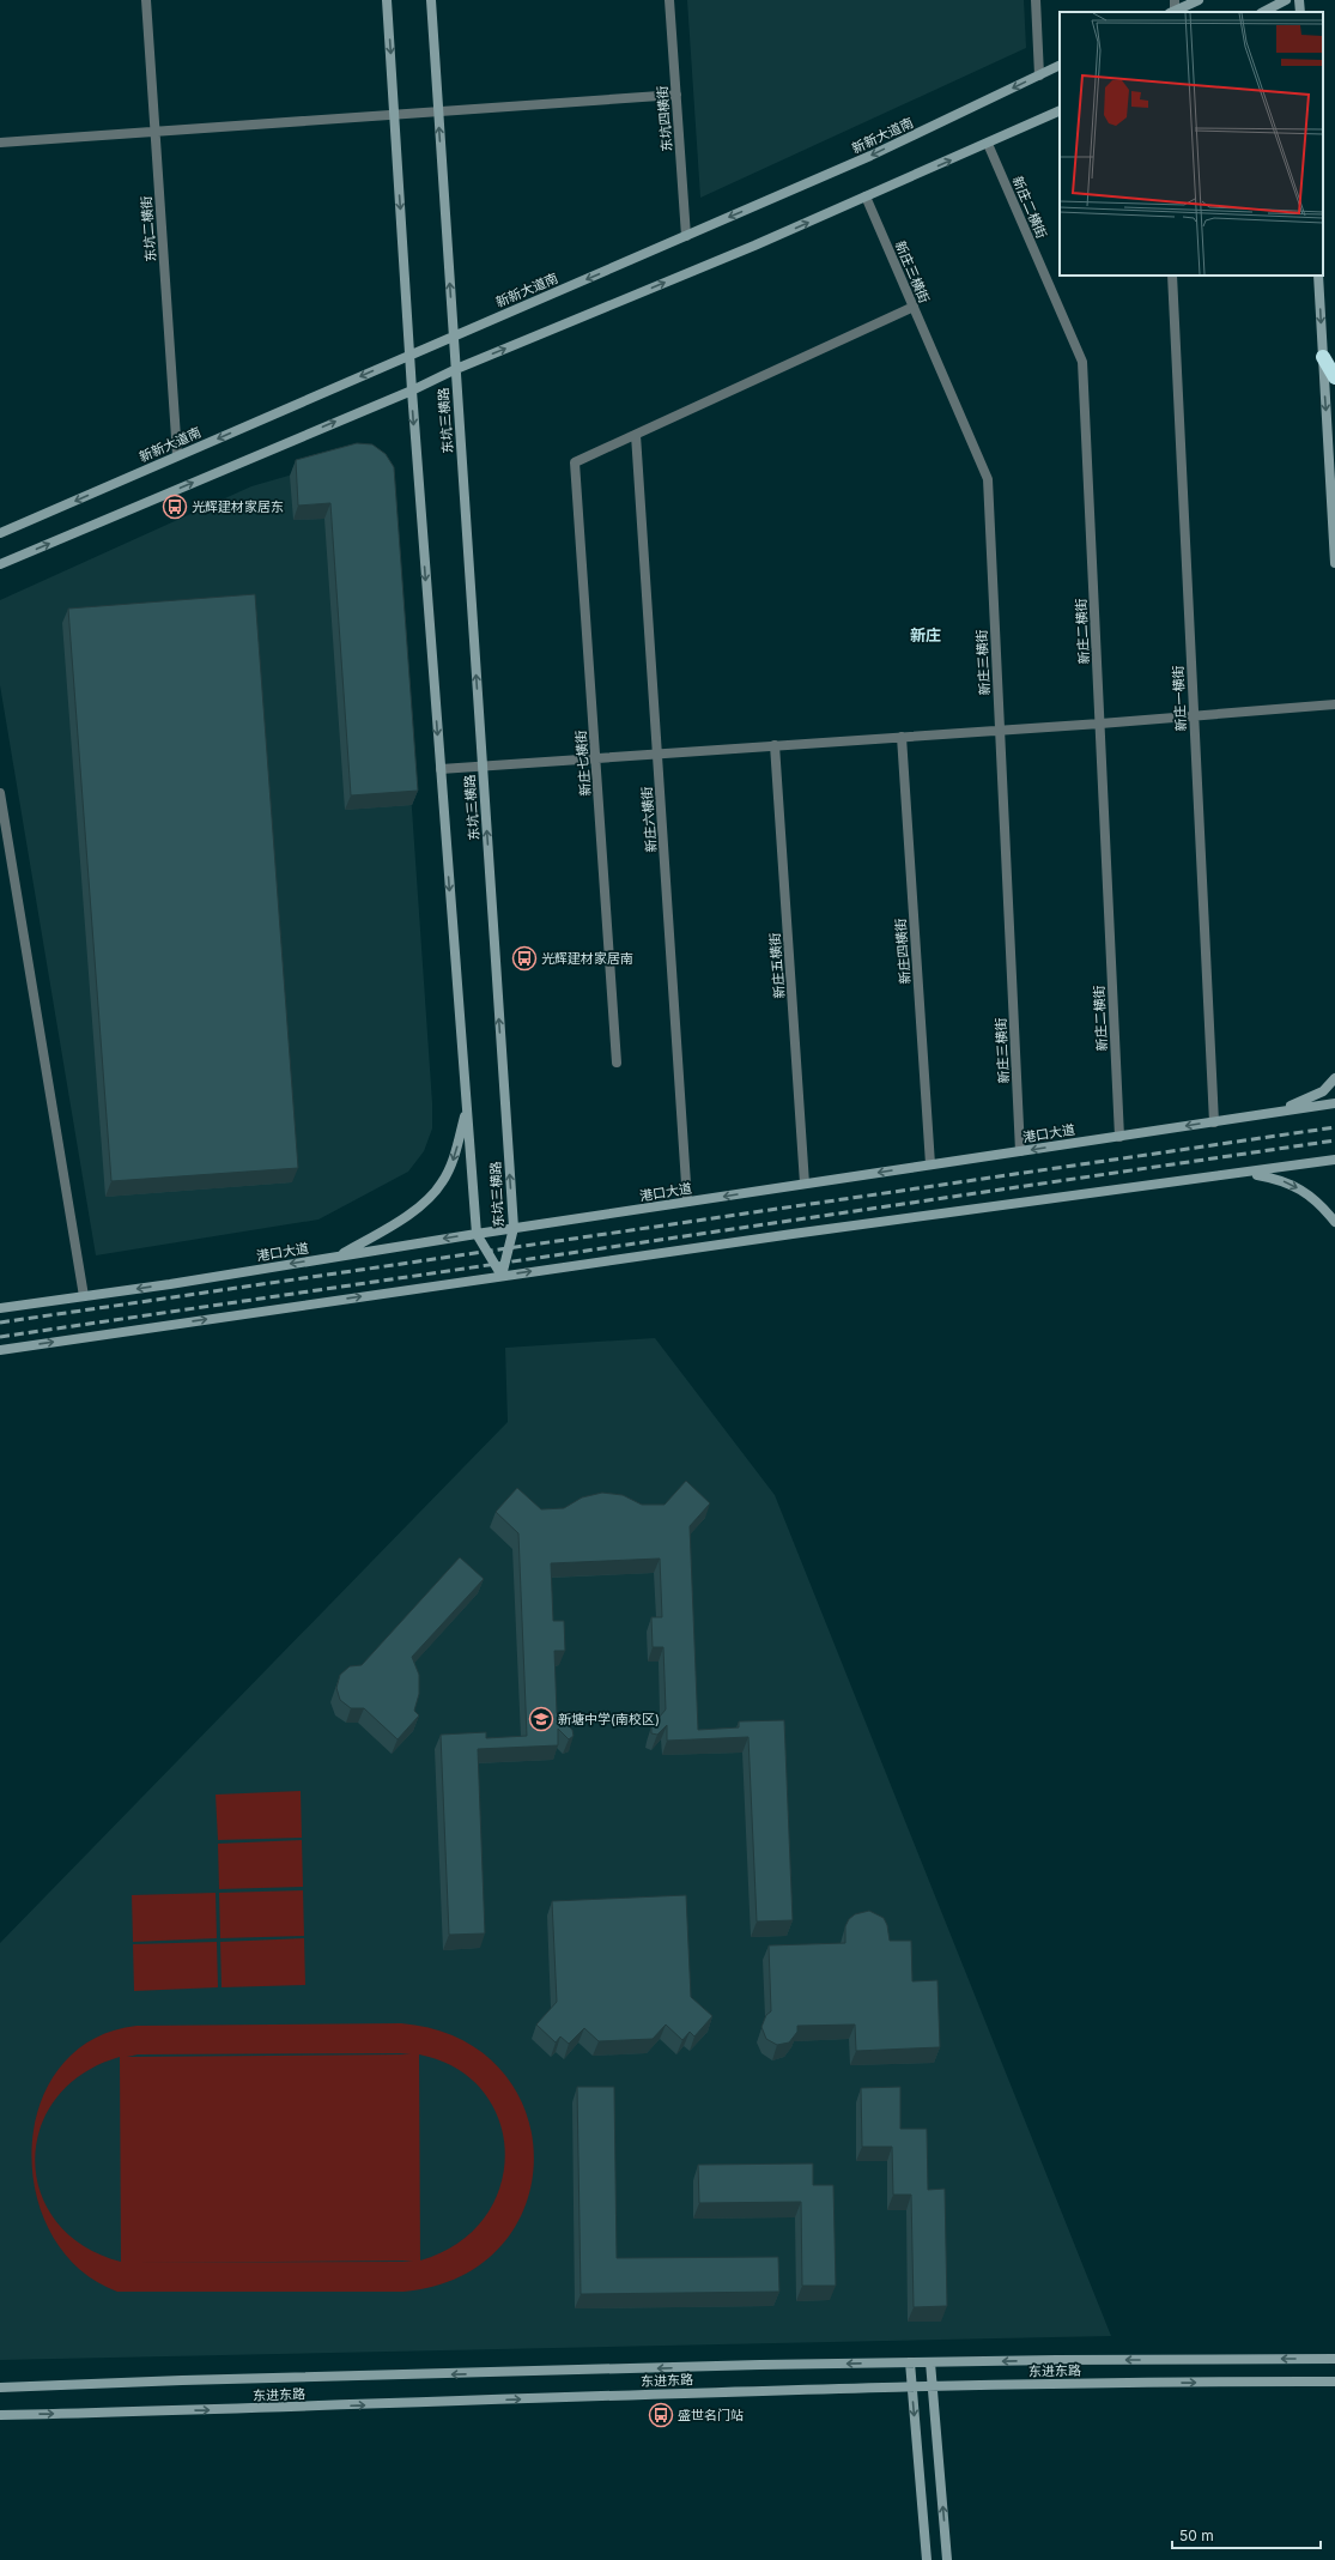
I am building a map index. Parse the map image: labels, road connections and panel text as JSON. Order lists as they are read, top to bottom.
{
  "streets": {
    "street": [
      "东坑四横街",
      "新新大道南",
      "新庄二横街",
      "东坑二横街",
      "新庄三横街",
      "东坑三横路",
      "新庄一横街",
      "新庄七横街",
      "新庄六横街",
      "新庄四横街",
      "新庄五横街",
      "港口大道",
      "东进东路"
    ]
  },
  "crossings": [
    ["东坑四横街", "新新大道南"],
    ["新新大道南", "东坑二横街"],
    ["新新大道南", "东坑三横路"],
    ["新庄二横街", "港口大道"],
    ["新庄三横街", "港口大道"],
    ["东坑三横路", "港口大道"],
    ["新庄一横街", "港口大道"],
    ["新庄七横街", "新庄六横街"],
    ["新庄六横街", "港口大道"],
    ["新庄四横街", "港口大道"],
    ["新庄五横街", "港口大道"]
  ],
  "districts": ["新庄"],
  "places": {
    "bus stop": ["光辉建材家居东", "光辉建材家居南", "盛世名门站"],
    "school or university": ["新塘中学(南校区)"]
  },
  "scale_bar": "50 m"
}
